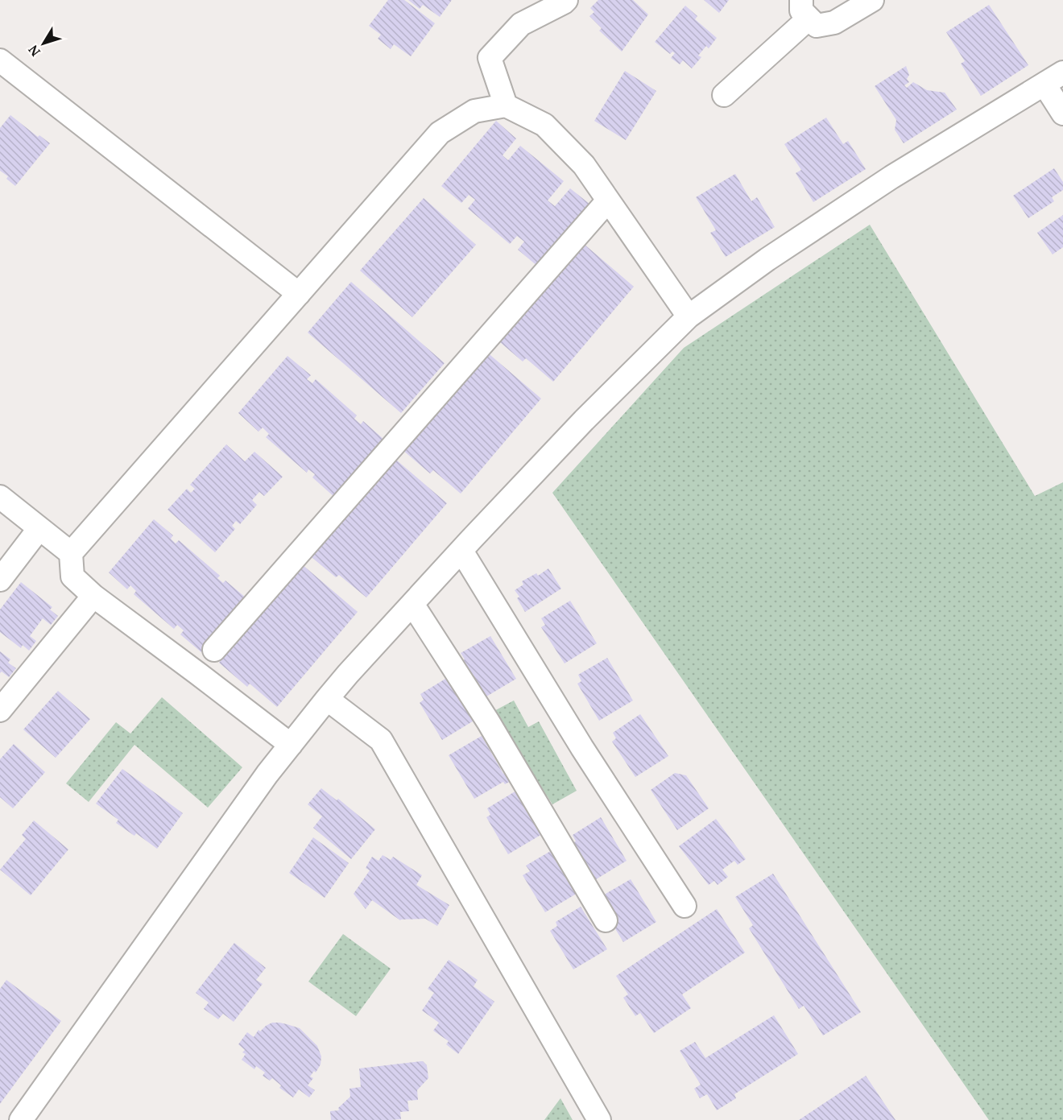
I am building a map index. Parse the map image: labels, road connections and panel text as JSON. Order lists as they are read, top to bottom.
{
  "north": "bottom left"
}
